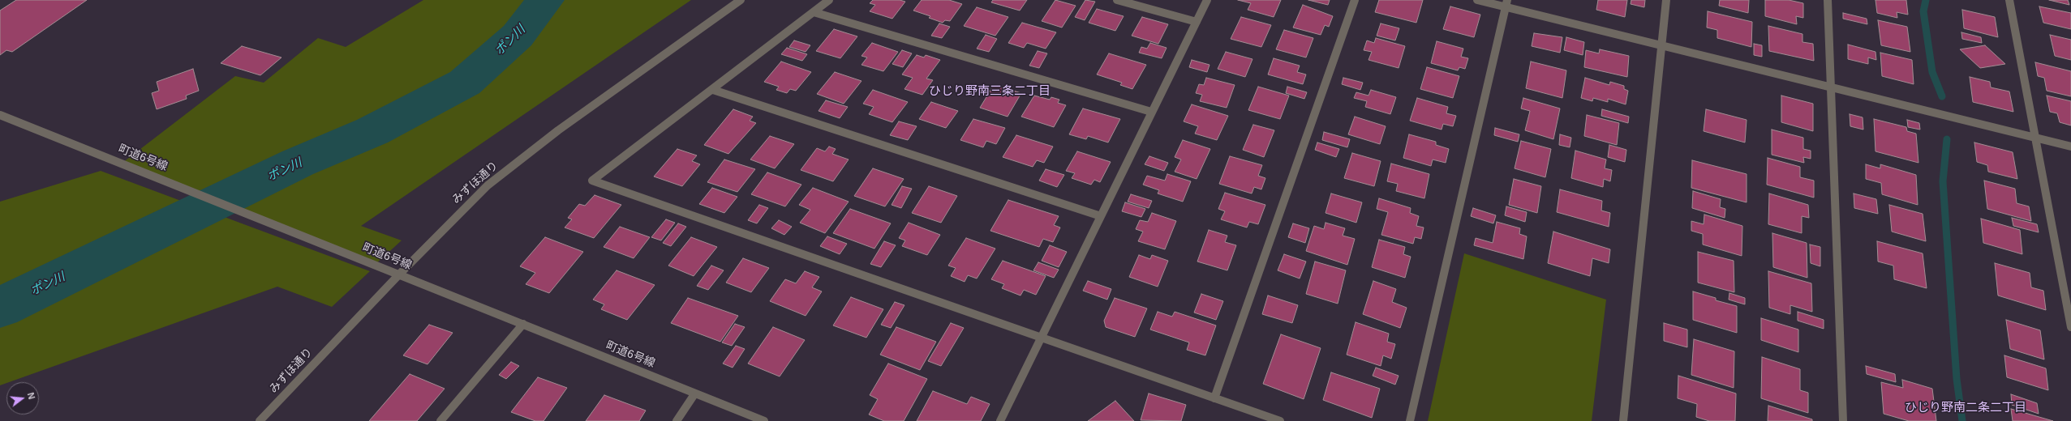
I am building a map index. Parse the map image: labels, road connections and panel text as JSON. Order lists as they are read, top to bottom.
{
  "streets": {
    "street": ["町道6号線", "みずほ通り"]
  },
  "crossings": [
    ["町道6号線", "みずほ通り"]
  ],
  "districts": ["ひじり野南三条二丁目", "ひじり野南二条二丁目"],
  "water": ["ポン川"],
  "north": "right"
}
